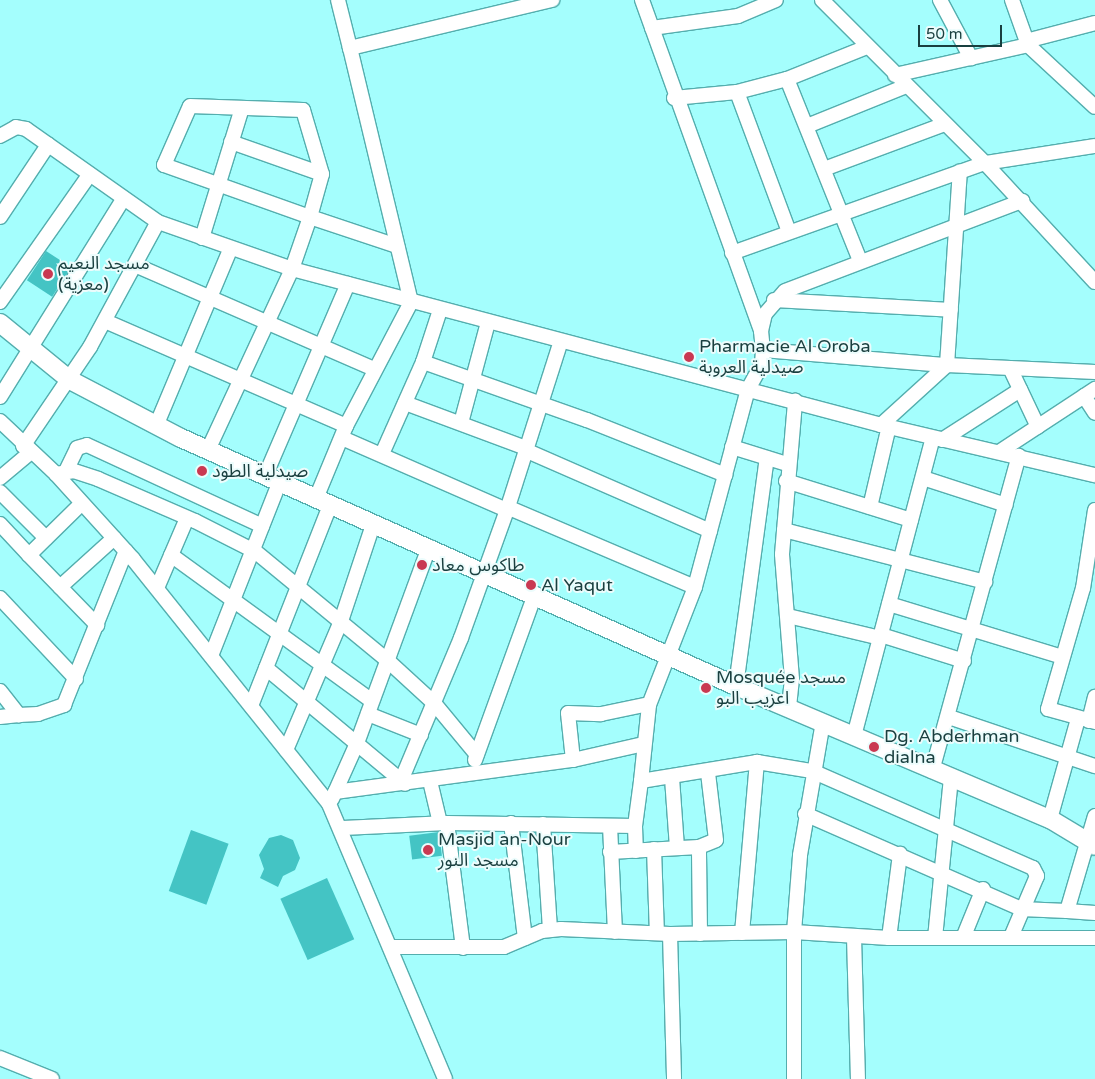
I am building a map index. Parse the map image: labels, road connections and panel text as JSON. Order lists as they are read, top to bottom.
{
  "places": [
    "مسجد النعيم (معزية)",
    "Pharmacie Al Oroba صيدلية العروبة",
    "صيدلية الطود",
    "طاكوس معاد",
    "Al Yaqut",
    "Mosquée مسجد اعزيب البو",
    "Dg. Abderhman dialna",
    "Masjid an-Nour مسجد النور"
  ],
  "scale_bar": "50 m"
}
